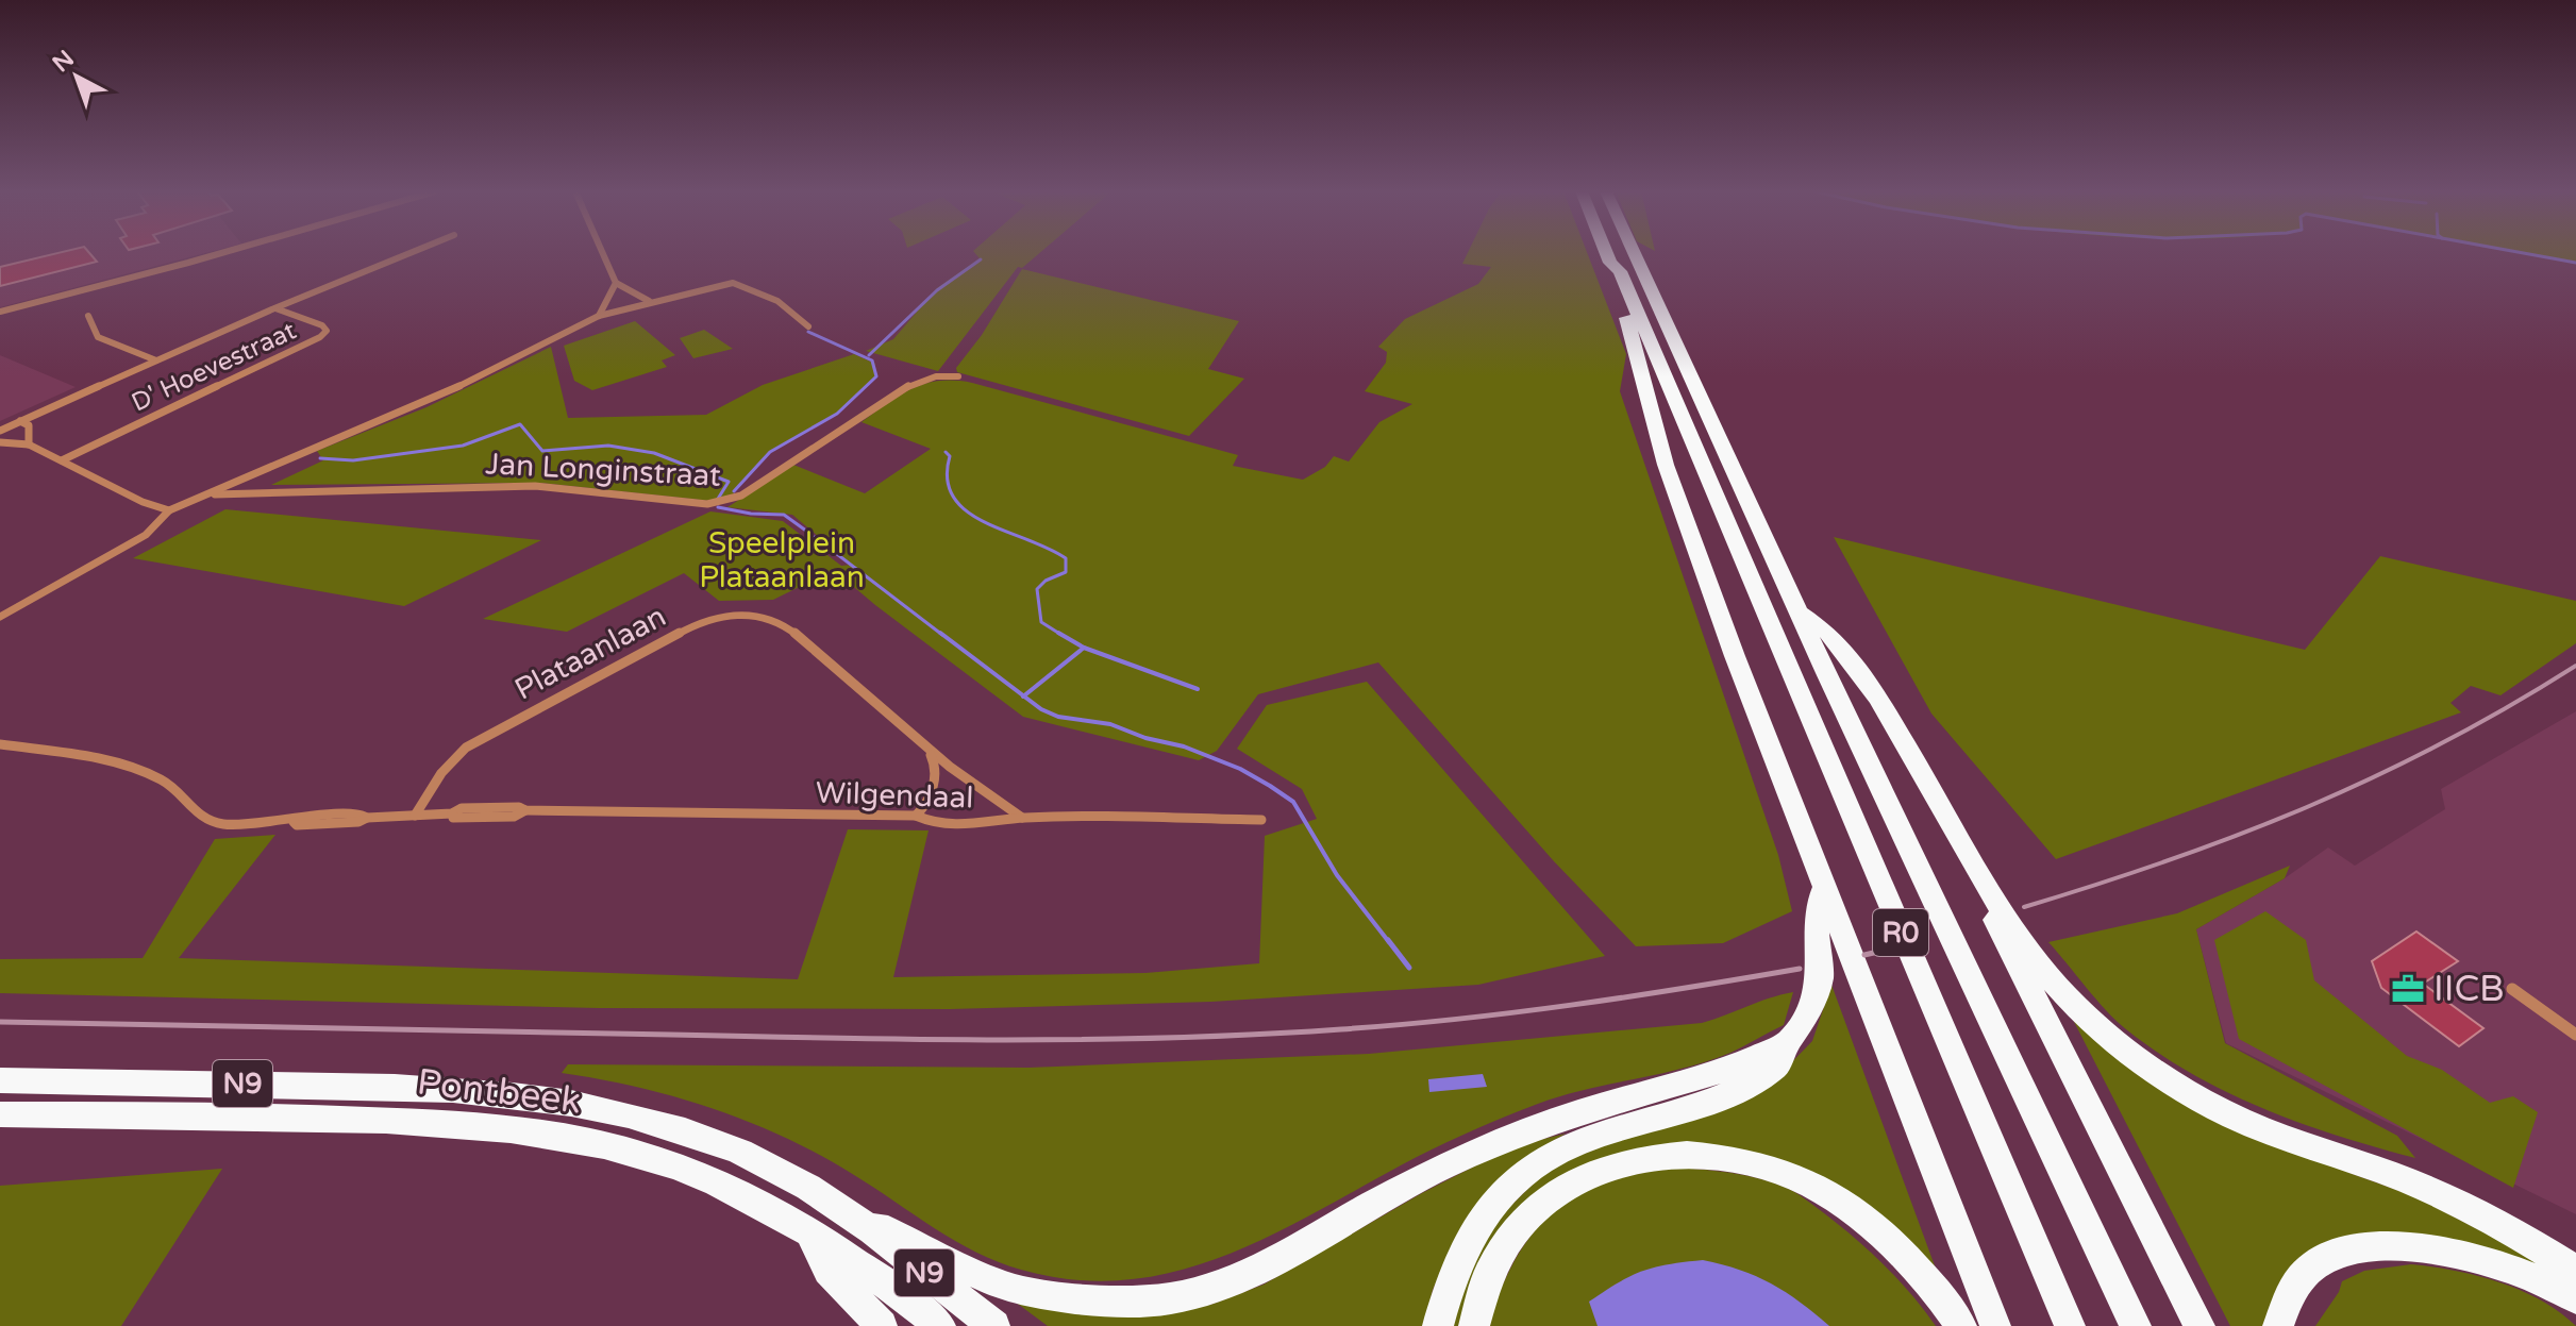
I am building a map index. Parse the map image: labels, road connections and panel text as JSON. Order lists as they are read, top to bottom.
{
  "streets": {
    "highway": ["R0", "N9", "Pontbeek"],
    "street": [
      "D' Hoevestraat",
      "Jan Longinstraat",
      "Plataanlaan",
      "Wilgendaal"
    ]
  },
  "crossings": [
    ["Plataanlaan", "Wilgendaal"]
  ],
  "parks": ["Speelplein Plataanlaan"],
  "places": {
    "office": ["IICB"]
  },
  "north": "top left"
}
